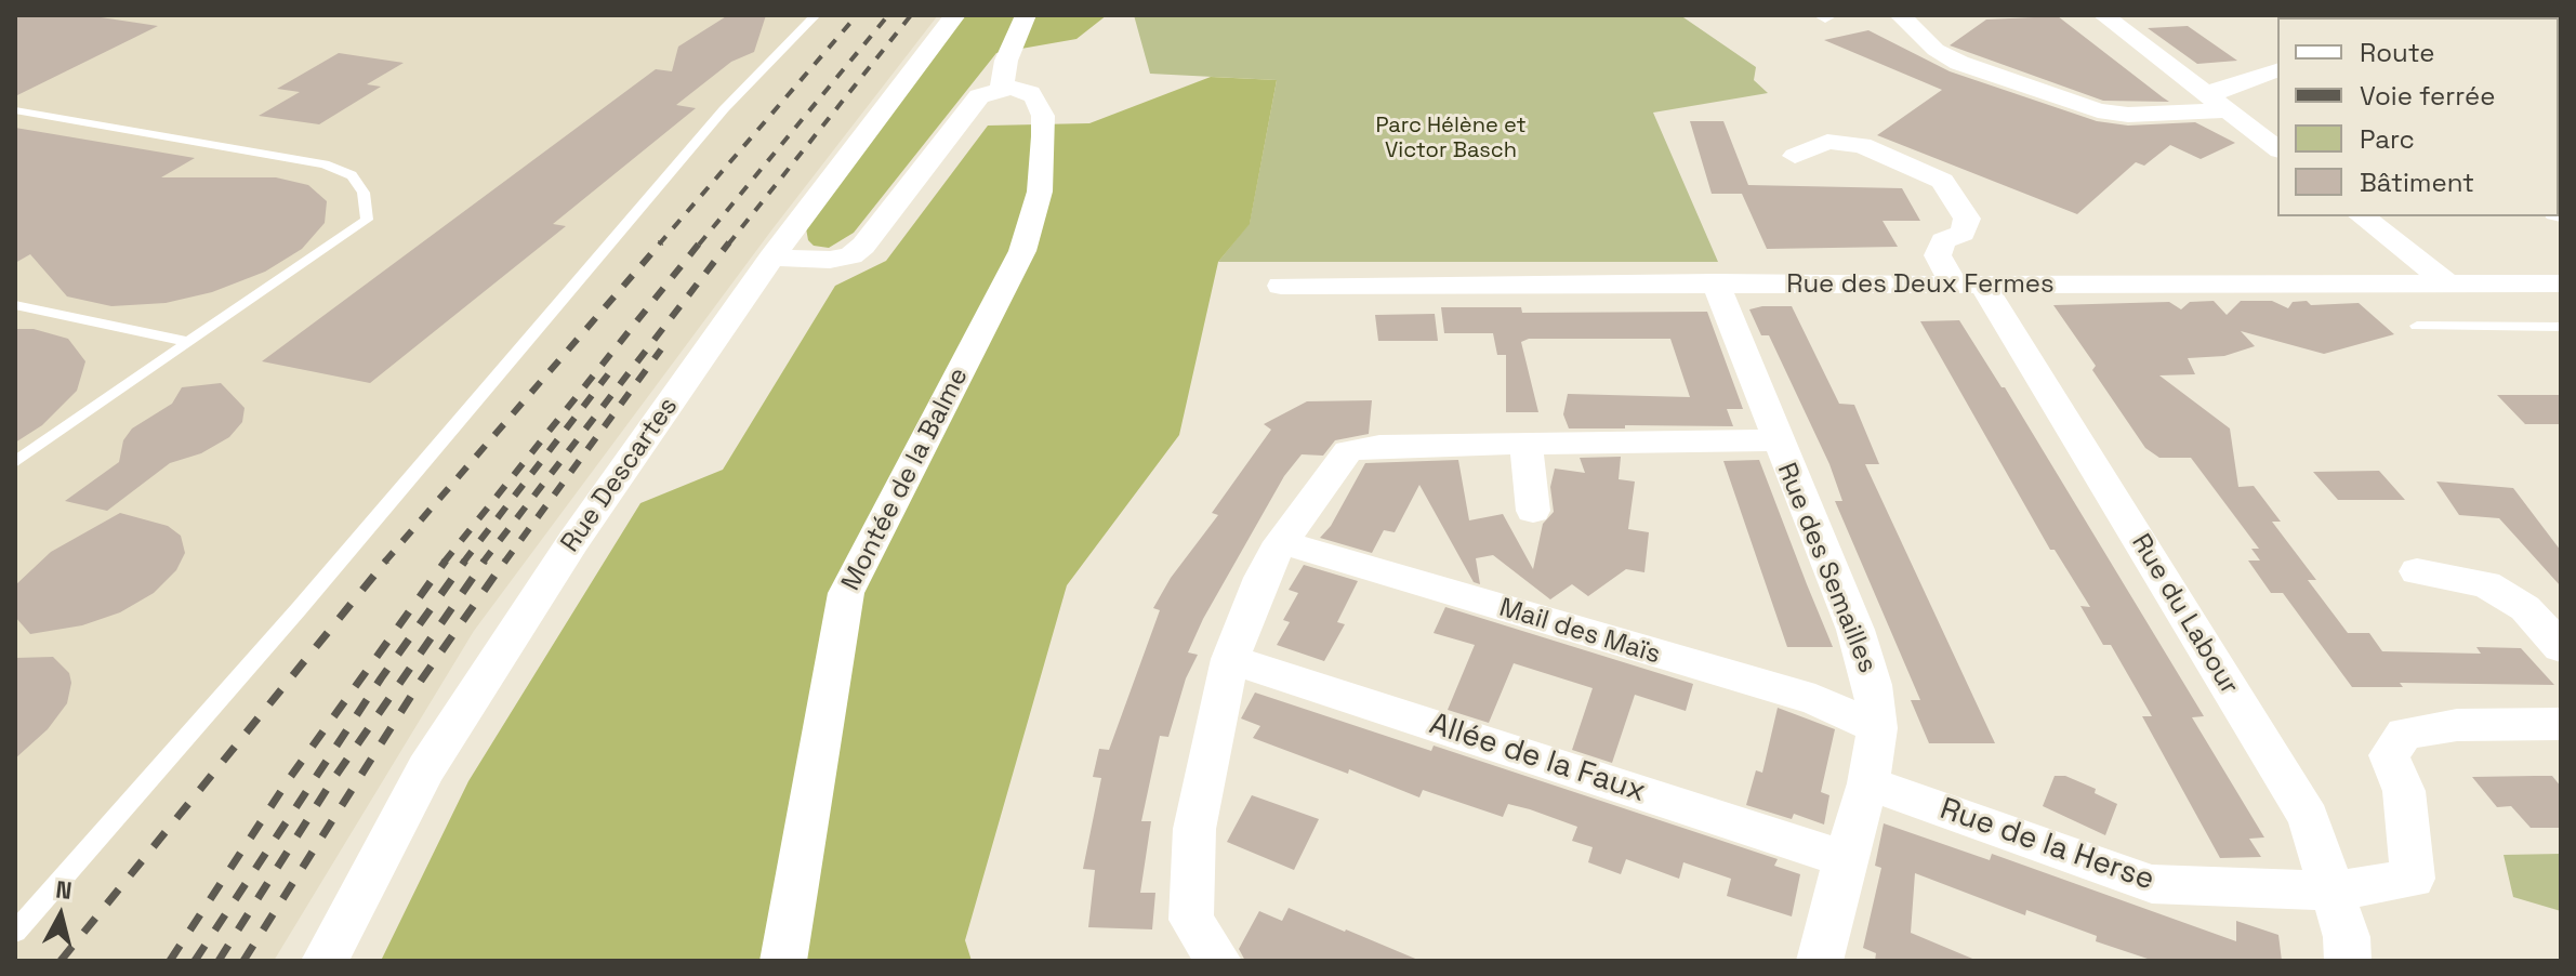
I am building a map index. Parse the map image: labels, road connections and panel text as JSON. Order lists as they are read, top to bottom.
{
  "streets": {
    "street": [
      "Rue des Deux Fermes",
      "Rue Descartes",
      "Montée de la Balme",
      "Rue des Semailles",
      "Rue du Labour",
      "Mail des Maïs",
      "Allée de la Faux",
      "Rue de la Herse"
    ]
  },
  "crossings": [
    ["Rue des Deux Fermes", "Rue des Semailles"],
    ["Rue des Deux Fermes", "Rue du Labour"],
    ["Rue des Semailles", "Mail des Maïs"],
    ["Rue des Semailles", "Allée de la Faux"],
    ["Rue des Semailles", "Rue de la Herse"],
    ["Rue du Labour", "Rue de la Herse"]
  ],
  "parks": ["Parc Hélène et Victor Basch"],
  "legend": [
    "Route",
    "Voie ferrée",
    "Parc",
    "Bâtiment"
  ],
  "north": "top"
}
